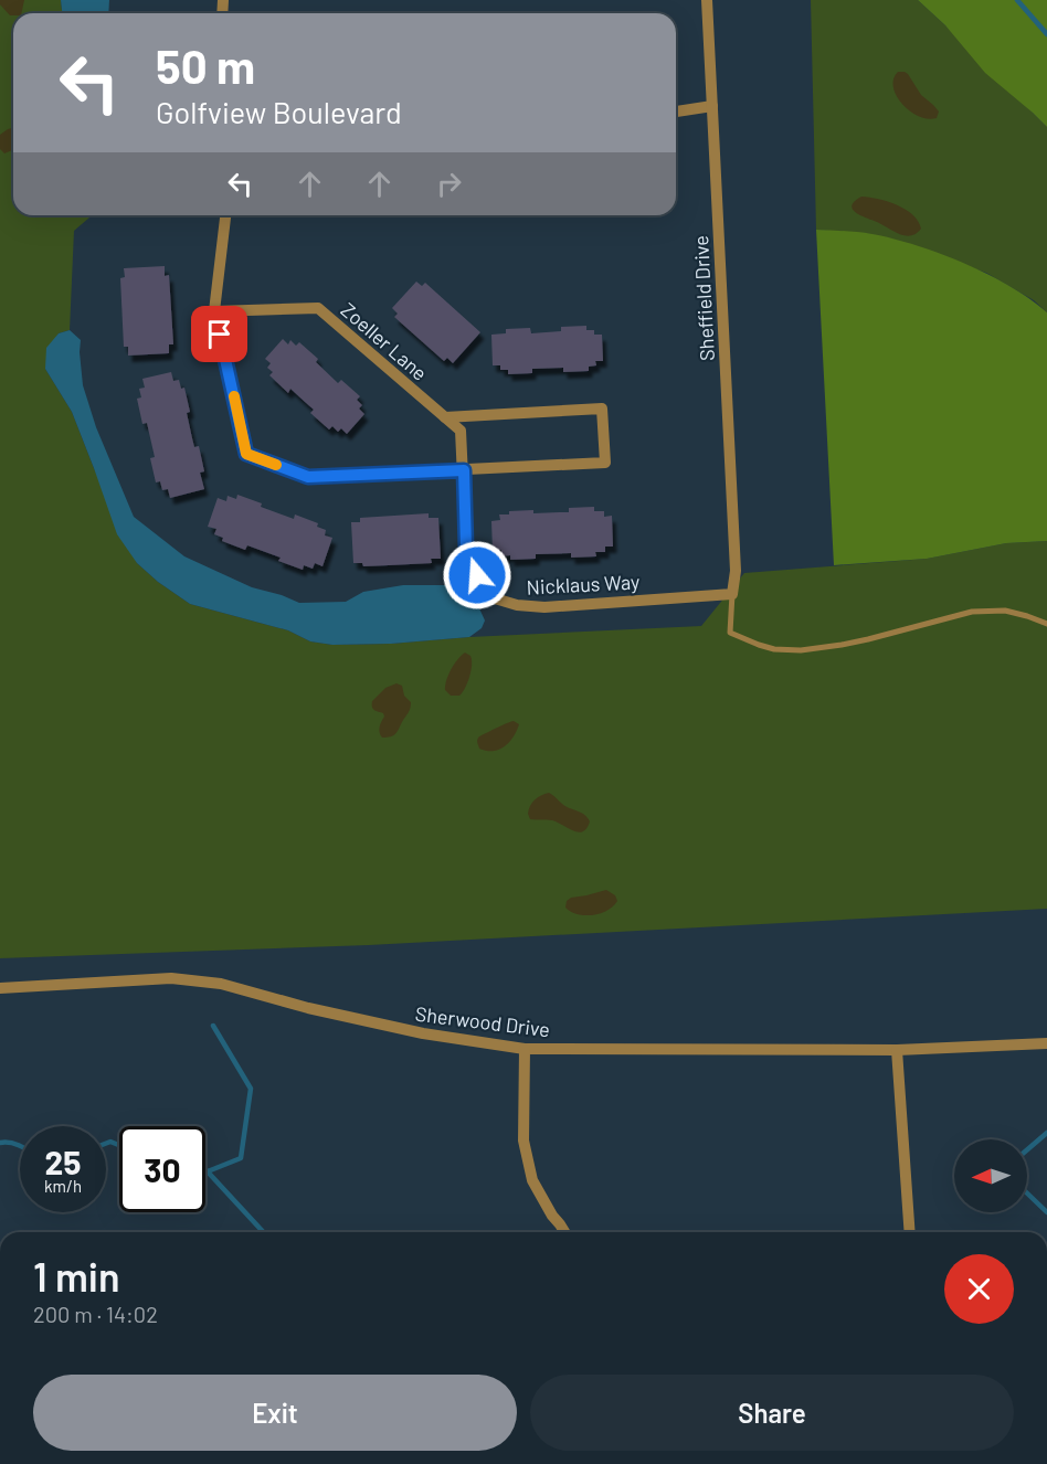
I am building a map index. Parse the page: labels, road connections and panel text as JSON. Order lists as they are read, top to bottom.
{
  "streets": {
    "street": [
      "Sheffield Drive",
      "Zoeller Lane",
      "Nicklaus Way",
      "Sherwood Drive"
    ]
  },
  "crossings": [
    ["Sheffield Drive", "Nicklaus Way"],
    ["Zoeller Lane", "Nicklaus Way"]
  ],
  "north": "left",
  "page": {
    "turn": ["50 m", "Golfview Boulevard"],
    "speed": "25 km/h",
    "limit": "30",
    "heading": ["1 min", "200 m · 14:02"],
    "buttons": ["Exit", "Share"]
  }
}
